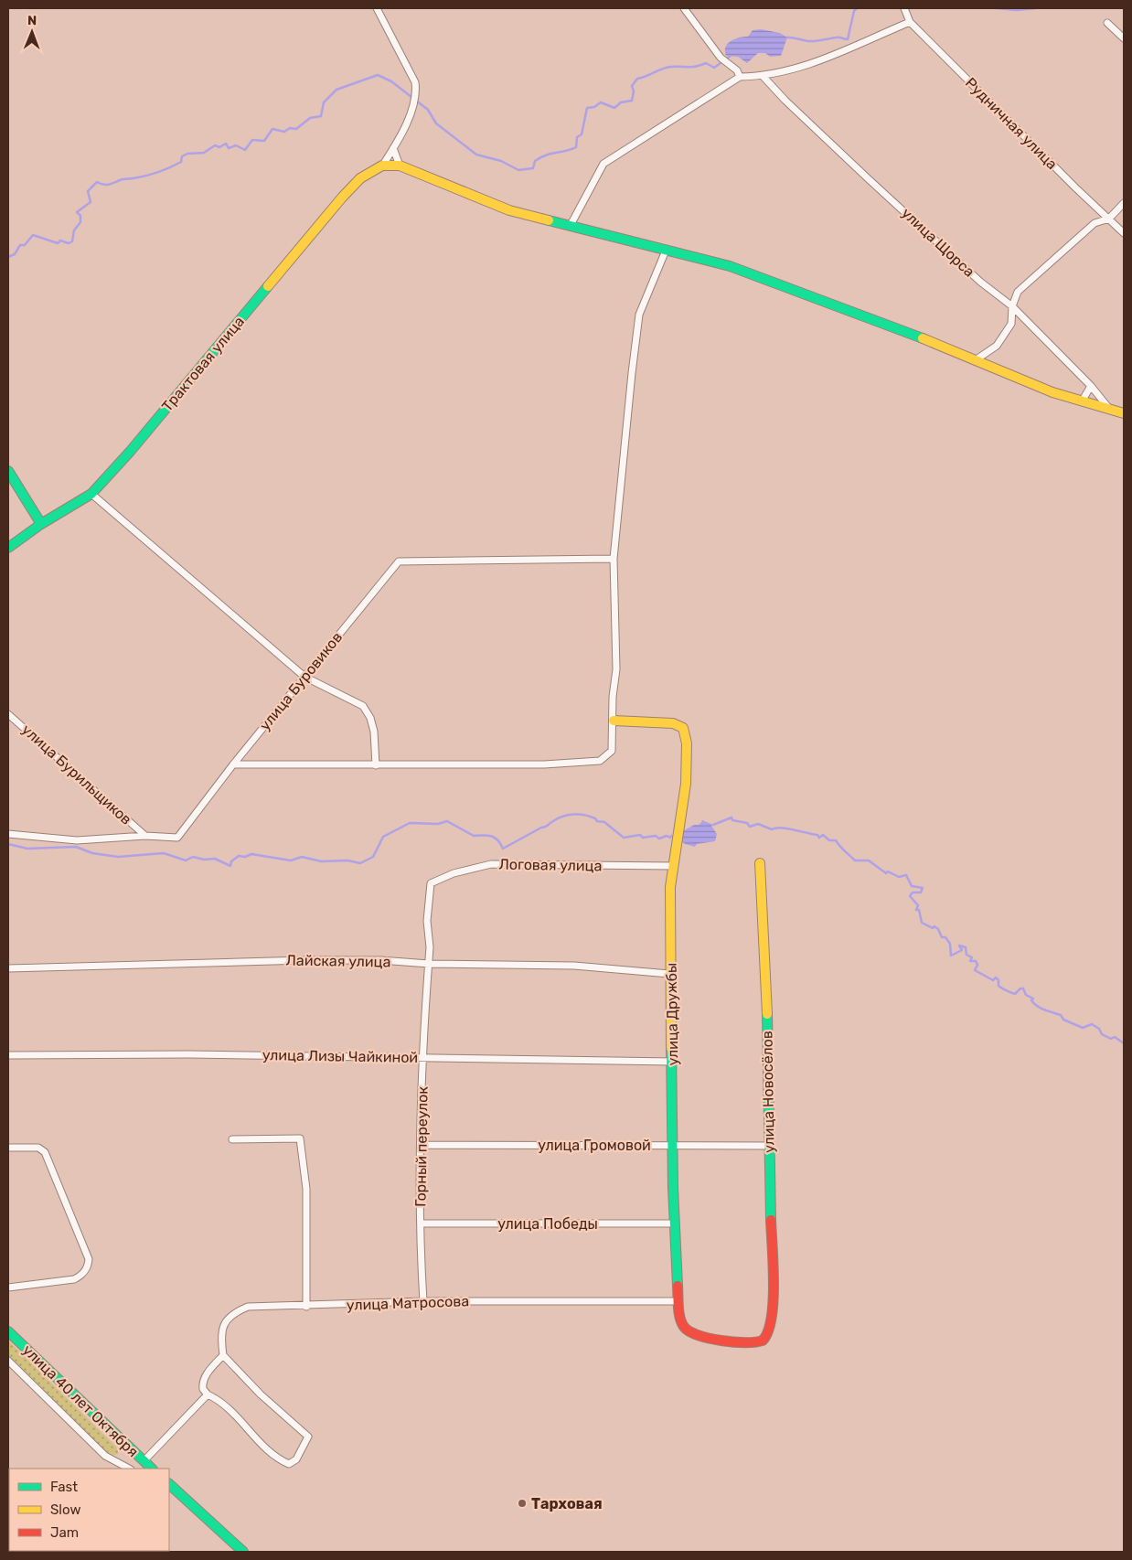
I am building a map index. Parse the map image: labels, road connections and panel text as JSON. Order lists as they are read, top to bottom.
{
  "streets": {
    "street": [
      "Рудничная улица",
      "улица Щорса",
      "Трактовая улица",
      "улица Буровиков",
      "улица Бурильщиков",
      "Логовая улица",
      "Лайская улица",
      "улица Дружбы",
      "улица Лизы Чайкиной",
      "улица Новосёлов",
      "улица Громовой",
      "Горный переулок",
      "улица Победы",
      "улица Матросова",
      "улица 40 лет Октября"
    ]
  },
  "crossings": [
    ["улица Буровиков", "улица Бурильщиков"],
    ["Логовая улица", "улица Дружбы"],
    ["Логовая улица", "Горный переулок"],
    ["Лайская улица", "улица Дружбы"],
    ["Лайская улица", "Горный переулок"],
    ["улица Дружбы", "улица Лизы Чайкиной"],
    ["улица Дружбы", "улица Новосёлов"],
    ["улица Дружбы", "улица Громовой"],
    ["улица Дружбы", "улица Победы"],
    ["улица Дружбы", "улица Матросова"],
    ["улица Лизы Чайкиной", "Горный переулок"],
    ["улица Новосёлов", "улица Громовой"],
    ["улица Громовой", "Горный переулок"],
    ["Горный переулок", "улица Победы"],
    ["Горный переулок", "улица Матросова"]
  ],
  "places": ["Тарховая"],
  "legend": ["Fast", "Slow", "Jam"],
  "north": "top"
}
